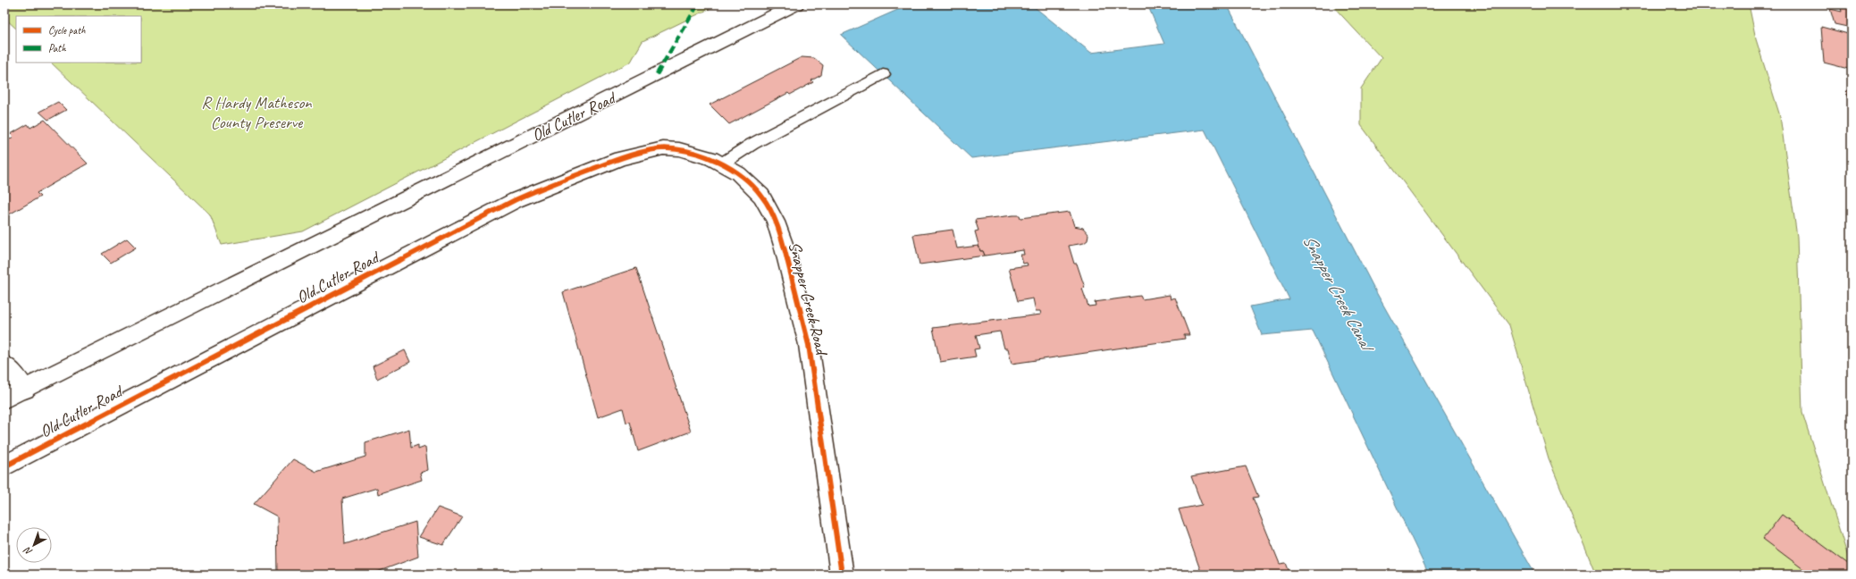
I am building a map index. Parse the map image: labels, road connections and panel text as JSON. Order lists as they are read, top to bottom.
{
  "streets": {
    "street": ["Old Cutler Road", "Snapper Creek Road"]
  },
  "crossings": [
    ["Old Cutler Road", "Snapper Creek Road"]
  ],
  "water": ["Snapper Creek Canal"],
  "parks": ["R Hardy Matheson County Preserve"],
  "legend": ["Cycle path", "Path"],
  "north": "bottom left"
}
